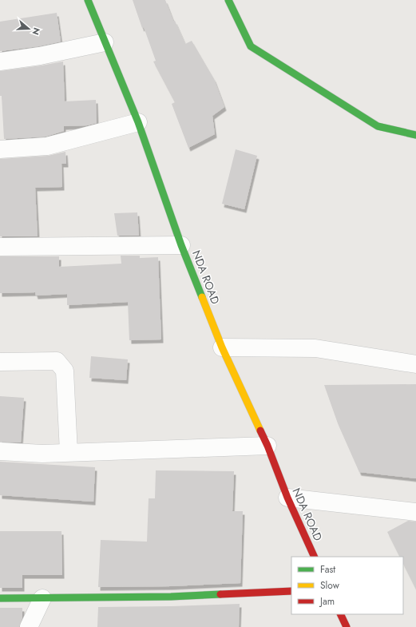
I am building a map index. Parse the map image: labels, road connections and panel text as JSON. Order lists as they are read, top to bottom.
{
  "streets": {
    "main road": ["NDA ROAD"]
  },
  "legend": ["Fast", "Slow", "Jam"],
  "north": "right"
}
